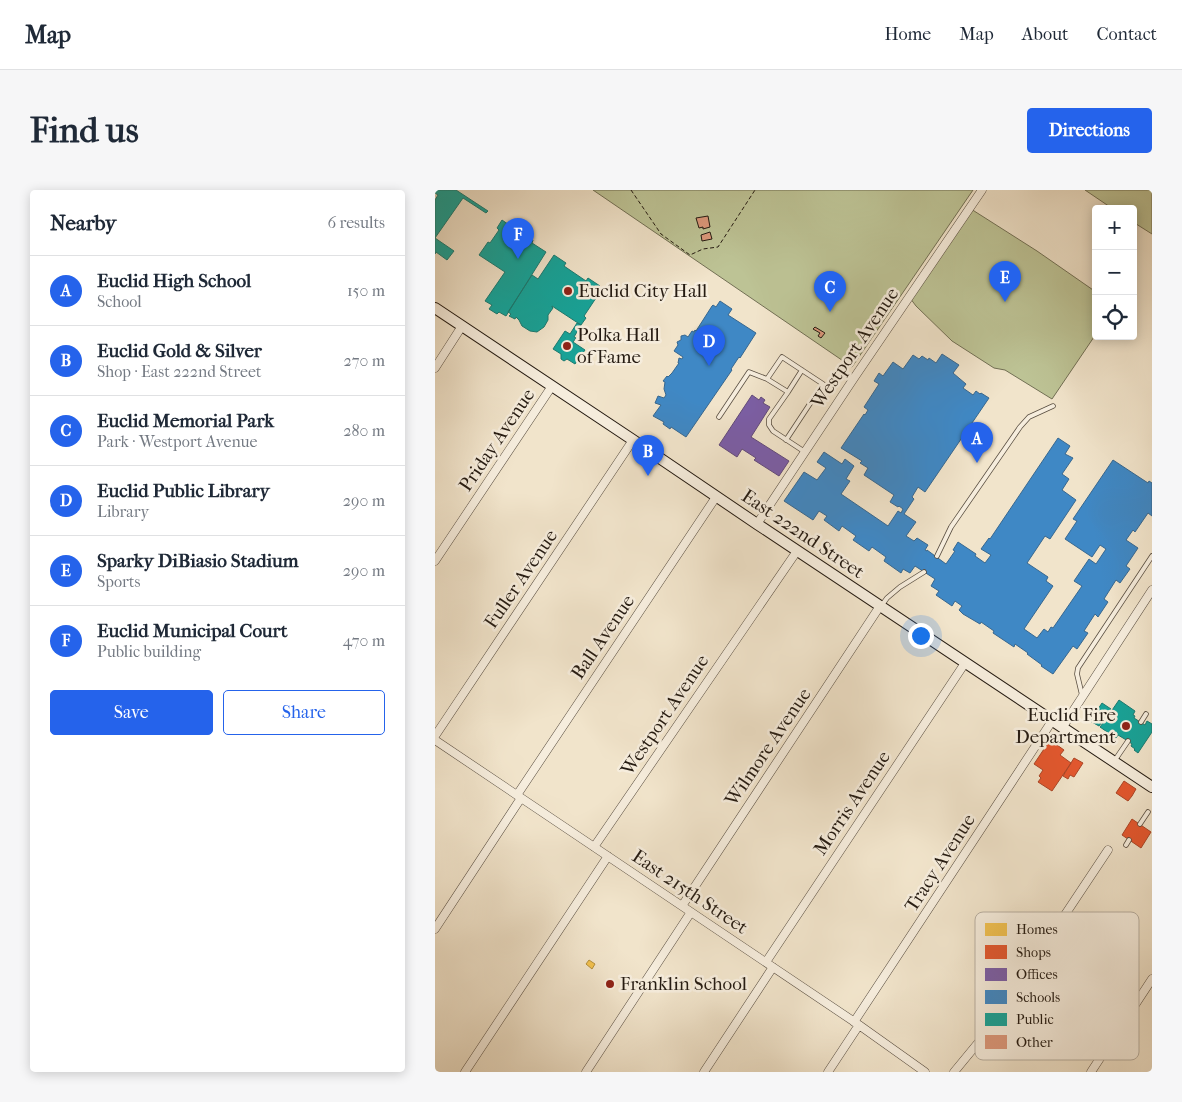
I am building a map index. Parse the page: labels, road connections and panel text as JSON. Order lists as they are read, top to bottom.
{
  "streets": {
    "street": [
      "Westport Avenue",
      "Priday Avenue",
      "East 222nd Street",
      "Fuller Avenue",
      "Ball Avenue",
      "Wilmore Avenue",
      "Morris Avenue",
      "Tracy Avenue",
      "East 215th Street"
    ]
  },
  "crossings": [
    ["Westport Avenue", "East 222nd Street"],
    ["Westport Avenue", "East 215th Street"],
    ["Priday Avenue", "East 222nd Street"],
    ["East 222nd Street", "Fuller Avenue"],
    ["East 222nd Street", "Ball Avenue"],
    ["East 222nd Street", "Wilmore Avenue"],
    ["East 222nd Street", "Morris Avenue"],
    ["East 222nd Street", "Tracy Avenue"],
    ["Fuller Avenue", "East 215th Street"],
    ["Ball Avenue", "East 215th Street"],
    ["Wilmore Avenue", "East 215th Street"],
    ["Morris Avenue", "East 215th Street"],
    ["Tracy Avenue", "East 215th Street"]
  ],
  "places": [
    "Euclid City Hall",
    "Polka Hall of Fame",
    "Euclid Fire Department",
    "Franklin School"
  ],
  "legend": [
    "Homes",
    "Shops",
    "Offices",
    "Schools",
    "Public",
    "Other"
  ],
  "page": {
    "header": "Map",
    "nav": [
      "Home",
      "Map",
      "About",
      "Contact"
    ],
    "buttons": [
      "Directions",
      ["Save", "Share"]
    ],
    "title": "Find us",
    "heading": ["Nearby", "6 results"],
    "map_buttons": ["+", "−"],
    "pins": [
      "F",
      "E",
      "C",
      "D",
      "A",
      "B"
    ],
    "list": [
      {
        "mark": "A",
        "name": "Euclid High School",
        "note": "School",
        "value": "150 m"
      },
      {
        "mark": "B",
        "name": "Euclid Gold & Silver",
        "note": "Shop · East 222nd Street",
        "value": "270 m"
      },
      {
        "mark": "C",
        "name": "Euclid Memorial Park",
        "note": "Park · Westport Avenue",
        "value": "280 m"
      },
      {
        "mark": "D",
        "name": "Euclid Public Library",
        "note": "Library",
        "value": "290 m"
      },
      {
        "mark": "E",
        "name": "Sparky DiBiasio Stadium",
        "note": "Sports",
        "value": "290 m"
      },
      {
        "mark": "F",
        "name": "Euclid Municipal Court",
        "note": "Public building",
        "value": "470 m"
      }
    ]
  }
}
